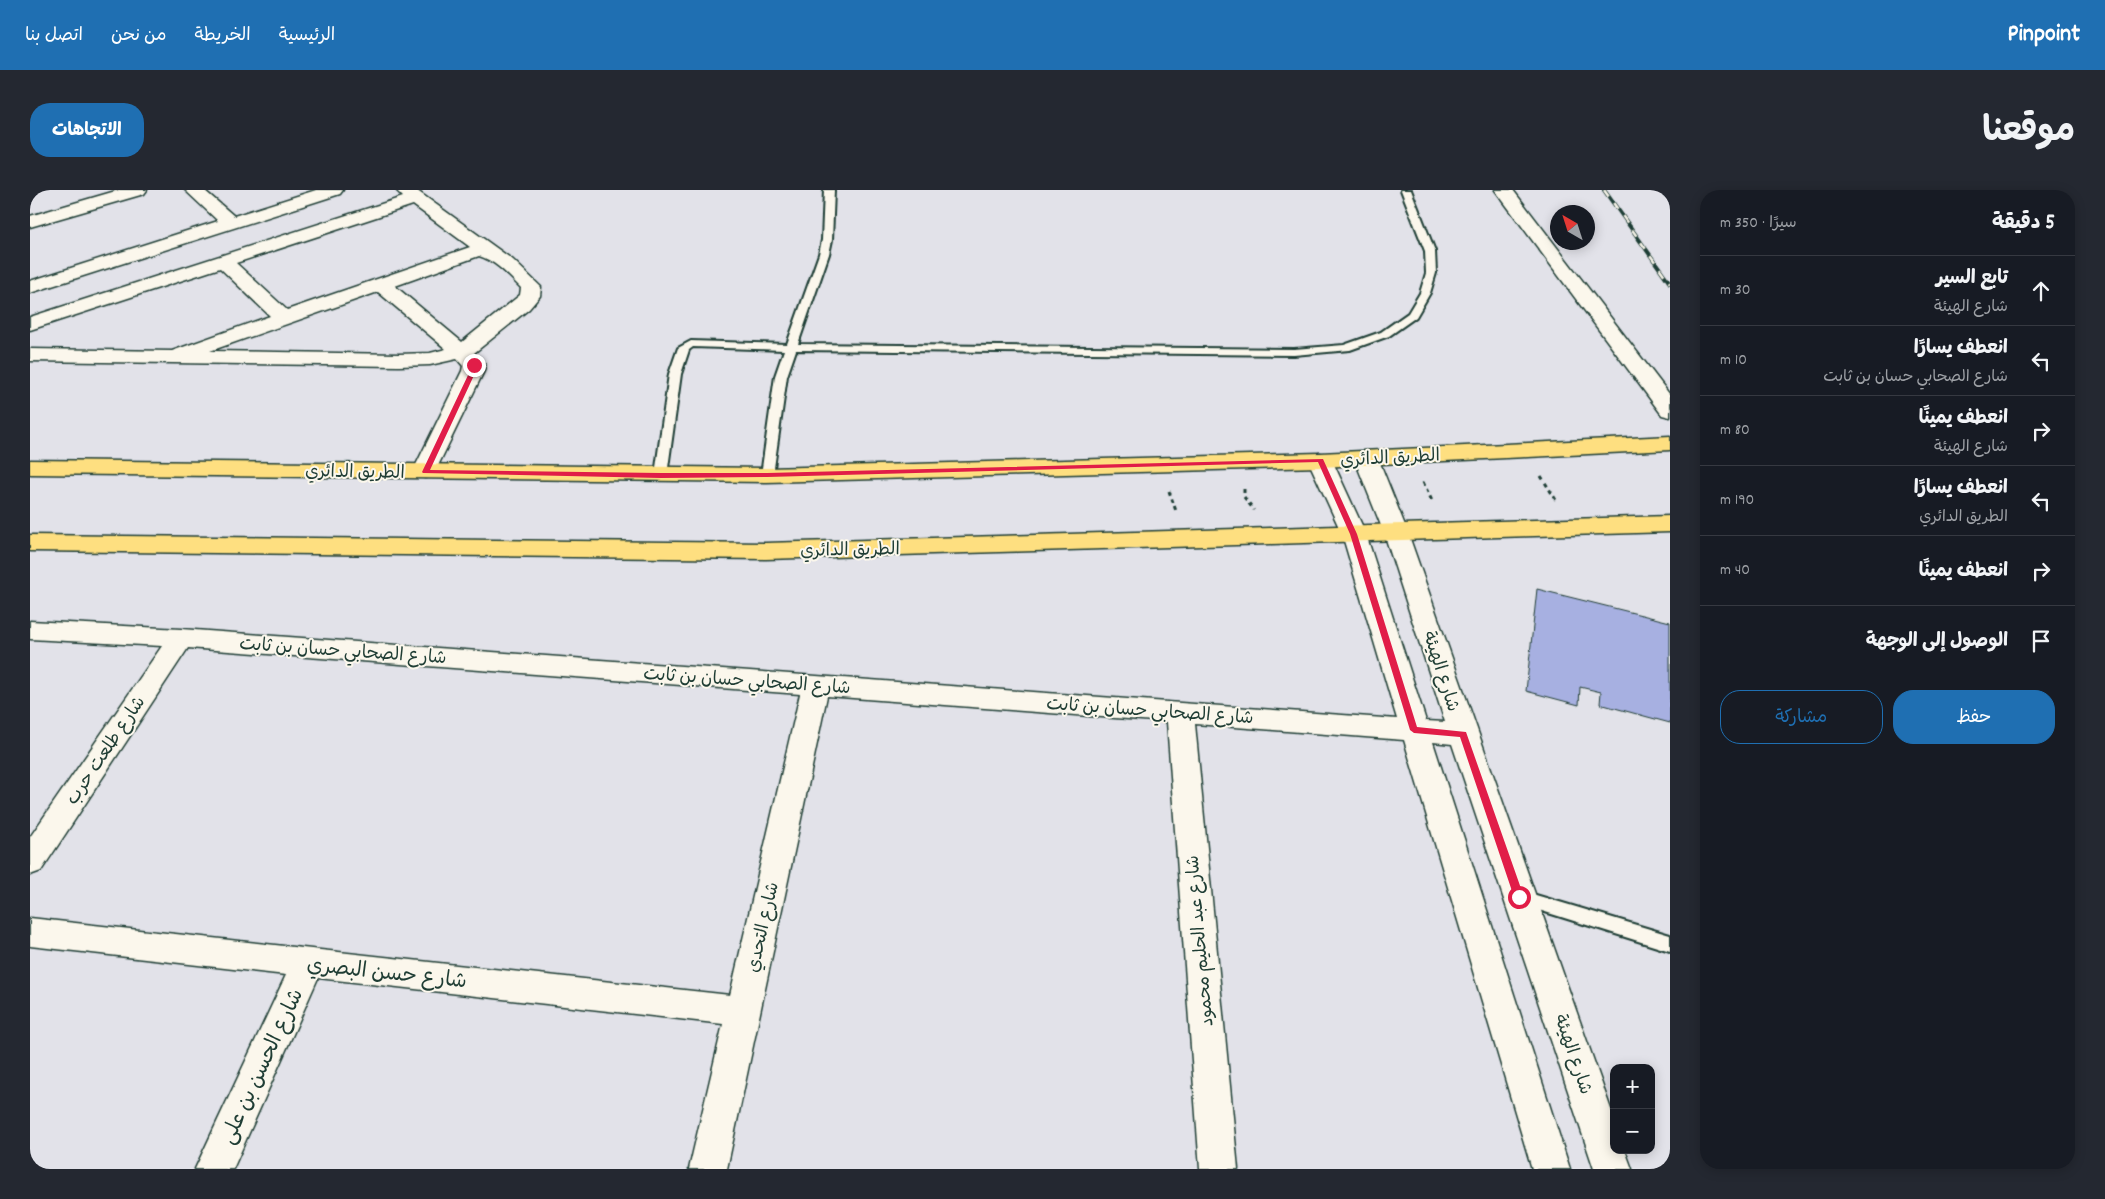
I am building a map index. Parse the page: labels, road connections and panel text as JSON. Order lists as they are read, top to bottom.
{
  "streets": {
    "main road": ["الطريق الدائري"],
    "street": [
      "شارع الصحابي حسان بن ثابت",
      "شارع الهيئة",
      "شارع طلعت حرب",
      "شارع التحدي",
      "شارع عبد الحليم محمود",
      "شارع حسن البصري",
      "شارع الحسن بن على"
    ]
  },
  "crossings": [
    ["الطريق الدائري", "شارع الهيئة"],
    ["شارع الصحابي حسان بن ثابت", "شارع الهيئة"],
    ["شارع الصحابي حسان بن ثابت", "شارع طلعت حرب"],
    ["شارع الصحابي حسان بن ثابت", "شارع التحدي"],
    ["شارع الصحابي حسان بن ثابت", "شارع عبد الحليم محمود"],
    ["شارع التحدي", "شارع حسن البصري"],
    ["شارع حسن البصري", "شارع الحسن بن على"]
  ],
  "north": "top left",
  "page": {
    "header": "Pinpoint",
    "nav": [
      "الرئيسية",
      "الخريطة",
      "من نحن",
      "اتصل بنا"
    ],
    "title": "موقعنا",
    "buttons": [
      "الاتجاهات",
      ["حفظ", "مشاركة"]
    ],
    "heading": ["5 دقيقة", "سيرًا · 350 m"],
    "list": [
      ["تابع السير", "شارع الهيئة", "30 m"],
      ["انعطف يسارًا", "شارع الصحابي حسان بن ثابت", "10 m"],
      ["انعطف يمينًا", "شارع الهيئة", "80 m"],
      ["انعطف يسارًا", "الطريق الدائري", "190 m"],
      ["انعطف يمينًا", "40 m"],
      "الوصول إلى الوجهة"
    ],
    "map_buttons": ["+", "−"]
  }
}
